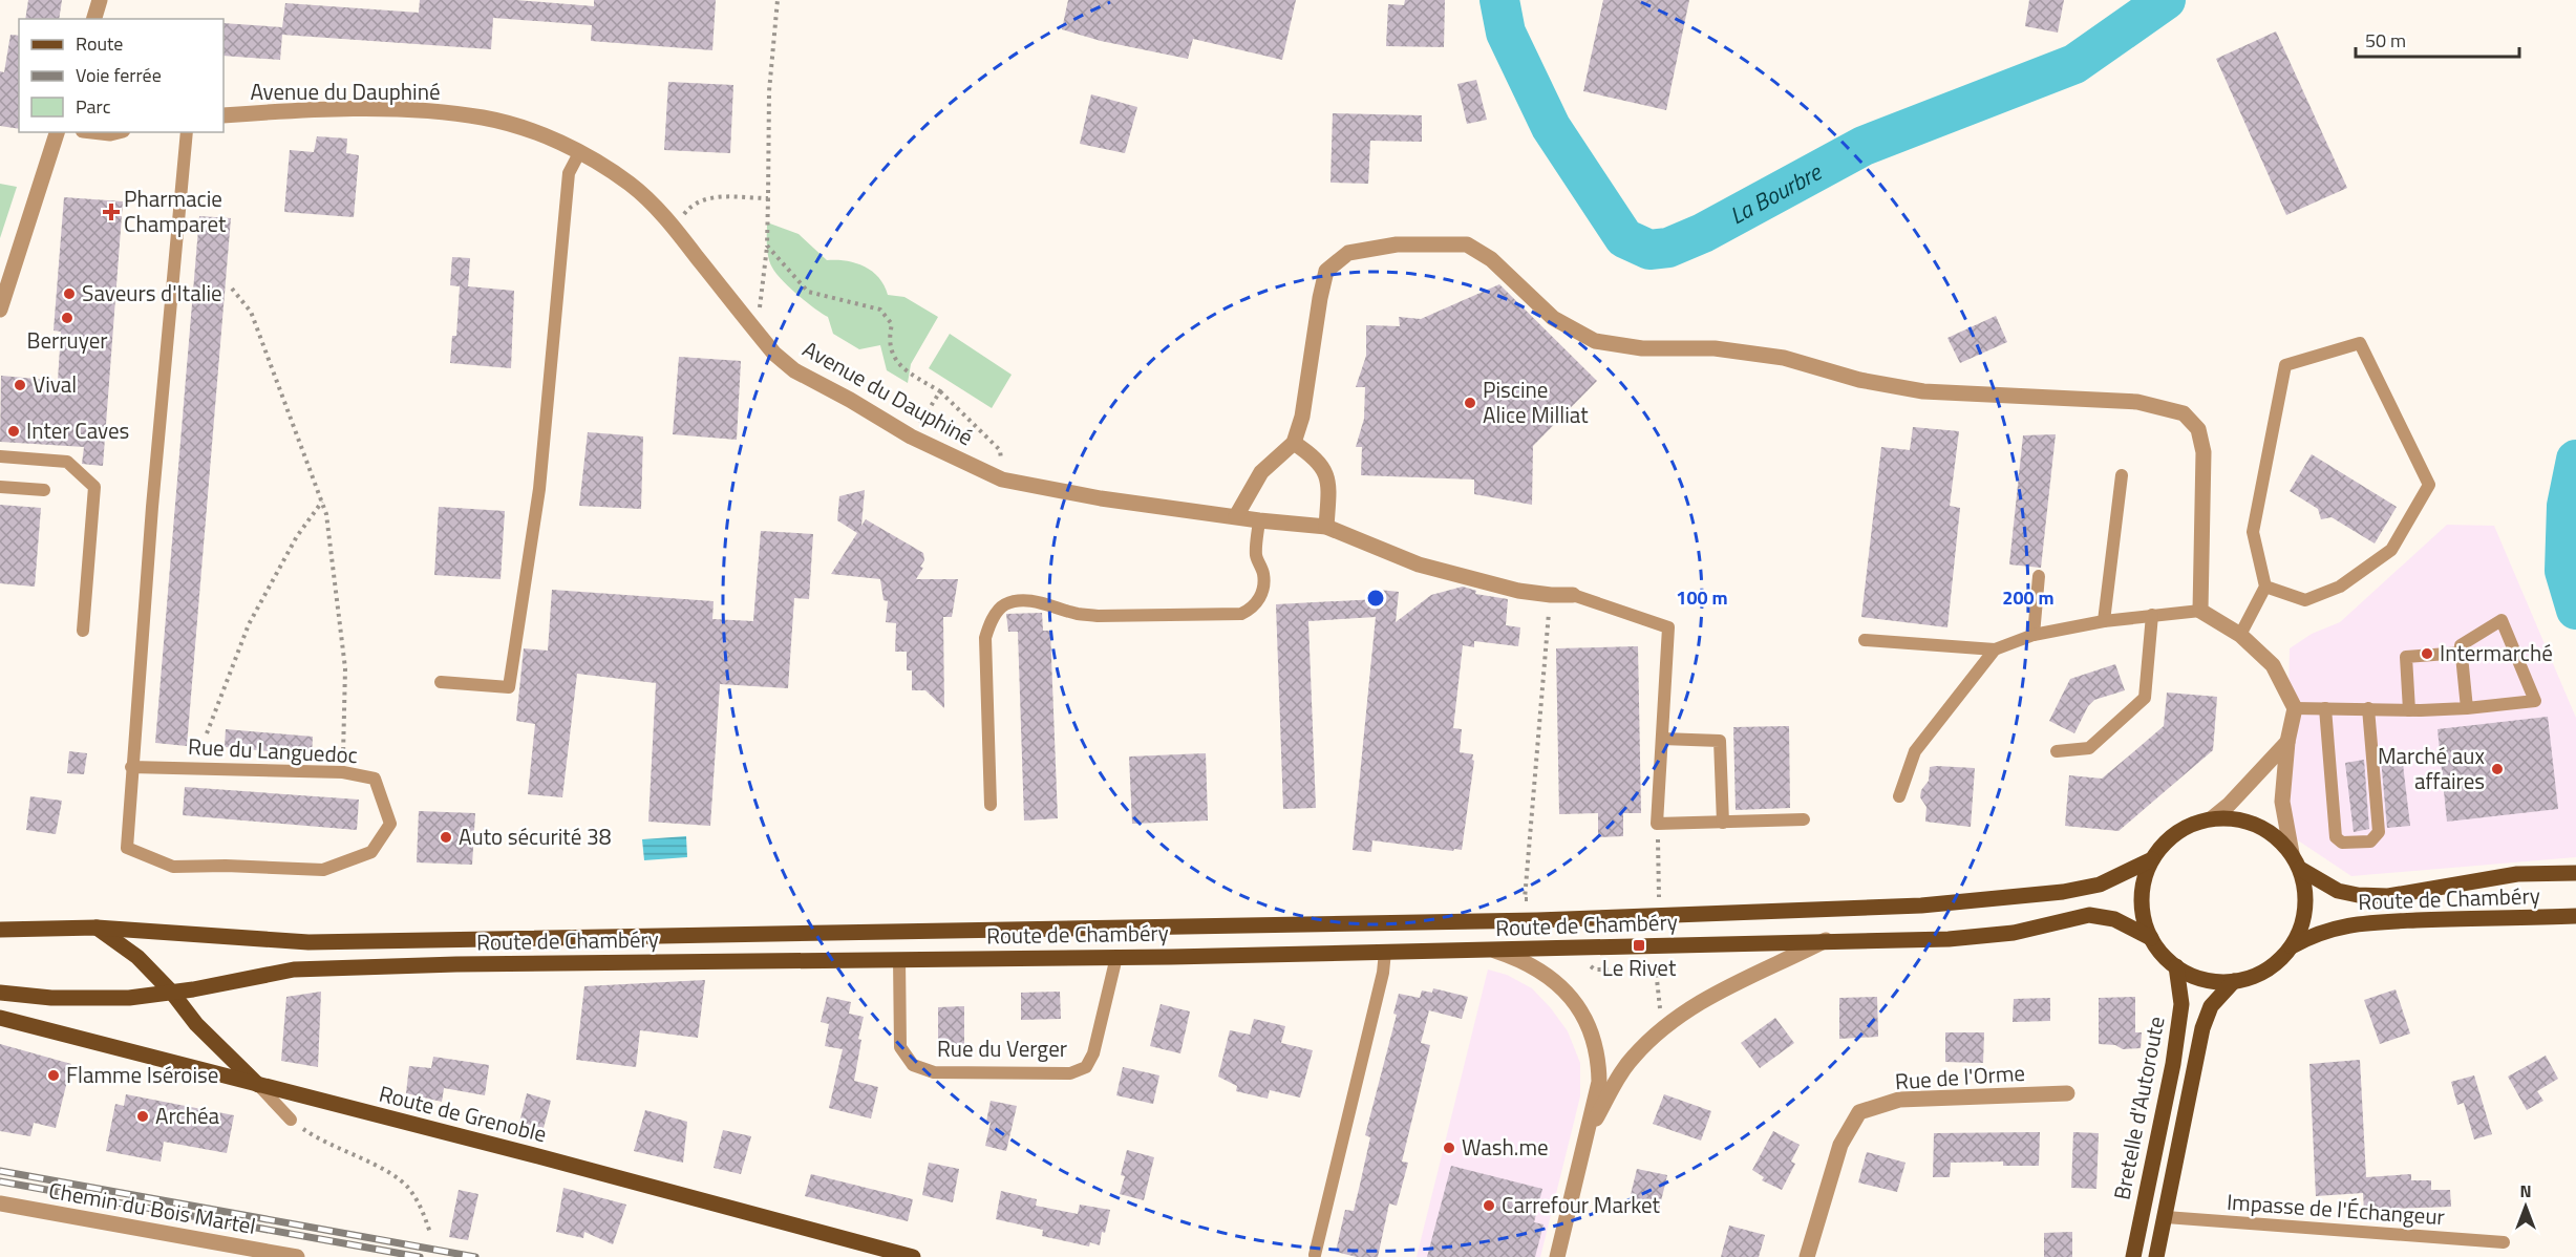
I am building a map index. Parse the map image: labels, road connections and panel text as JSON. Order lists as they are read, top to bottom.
{
  "streets": {
    "main road": ["Route de Chambéry", "Bretelle d'Autoroute", "Route de Grenoble"],
    "street": ["Avenue du Dauphiné", "Rue de l'Orme", "Chemin du Bois Martel"],
    "lane": ["Rue du Languedoc", "Rue du Verger", "Impasse de l'Échangeur"]
  },
  "crossings": [
    ["Route de Chambéry", "Rue du Verger"],
    ["Route de Chambéry", "Bretelle d'Autoroute"]
  ],
  "water": ["La Bourbre"],
  "places": {
    "health": ["Pharmacie Champaret"],
    "other": [
      "Saveurs d'Italie",
      "Berruyer",
      "Vival",
      "Piscine Alice Milliat",
      "Inter Caves",
      "Intermarché",
      "Marché aux affaires",
      "Auto sécurité 38",
      "Flamme Iséroise",
      "Archéa",
      "Wash.me",
      "Carrefour Market"
    ],
    "transit": ["Le Rivet"]
  },
  "legend": ["Route", "Voie ferrée", "Parc"],
  "scale_bar": "50 m",
  "north": "top",
  "rings": ["100 m", "200 m"]
}
